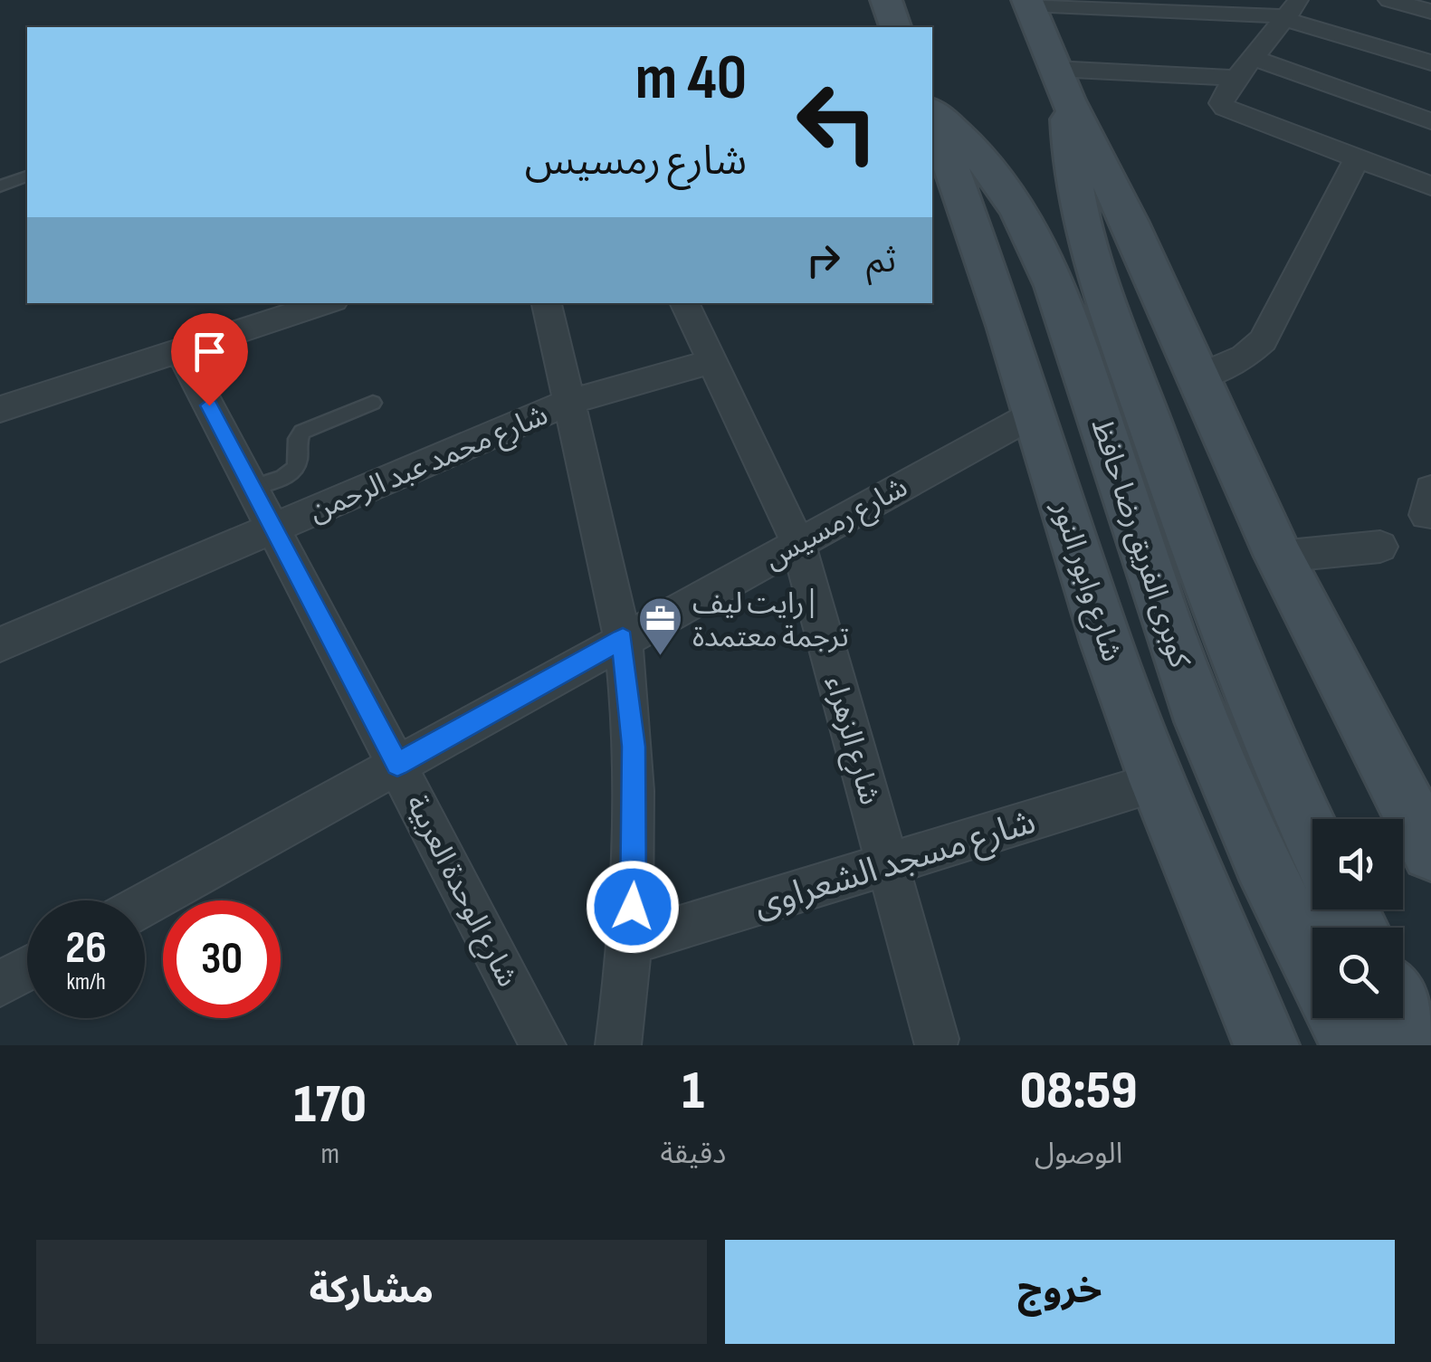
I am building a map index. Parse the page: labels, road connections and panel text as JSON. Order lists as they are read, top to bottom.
{
  "streets": {
    "main road": ["كوبرى الفريق رضا حافظ", "شارع وابور النور"],
    "street": [
      "شارع محمد عبد الرحمن",
      "شارع رمسيس",
      "شارع الزهراء",
      "شارع مسجد الشعراوى",
      "شارع الوحدة العربية"
    ]
  },
  "crossings": [
    ["شارع محمد عبد الرحمن", "شارع الزهراء"],
    ["شارع محمد عبد الرحمن", "شارع الوحدة العربية"],
    ["شارع رمسيس", "شارع وابور النور"],
    ["شارع رمسيس", "شارع الزهراء"],
    ["شارع رمسيس", "شارع الوحدة العربية"],
    ["شارع وابور النور", "شارع مسجد الشعراوى"],
    ["شارع الزهراء", "شارع مسجد الشعراوى"]
  ],
  "places": {
    "office": ["رايت ليف | ترجمة معتمدة"]
  },
  "page": {
    "turn": ["40 m", "شارع رمسيس"],
    "then": "ثم",
    "speed": "26 km/h",
    "limit": "30",
    "eta": [
      "08:59",
      "الوصول",
      "1",
      "دقيقة",
      "170",
      "m"
    ],
    "buttons": ["خروج", "مشاركة"]
  }
}
